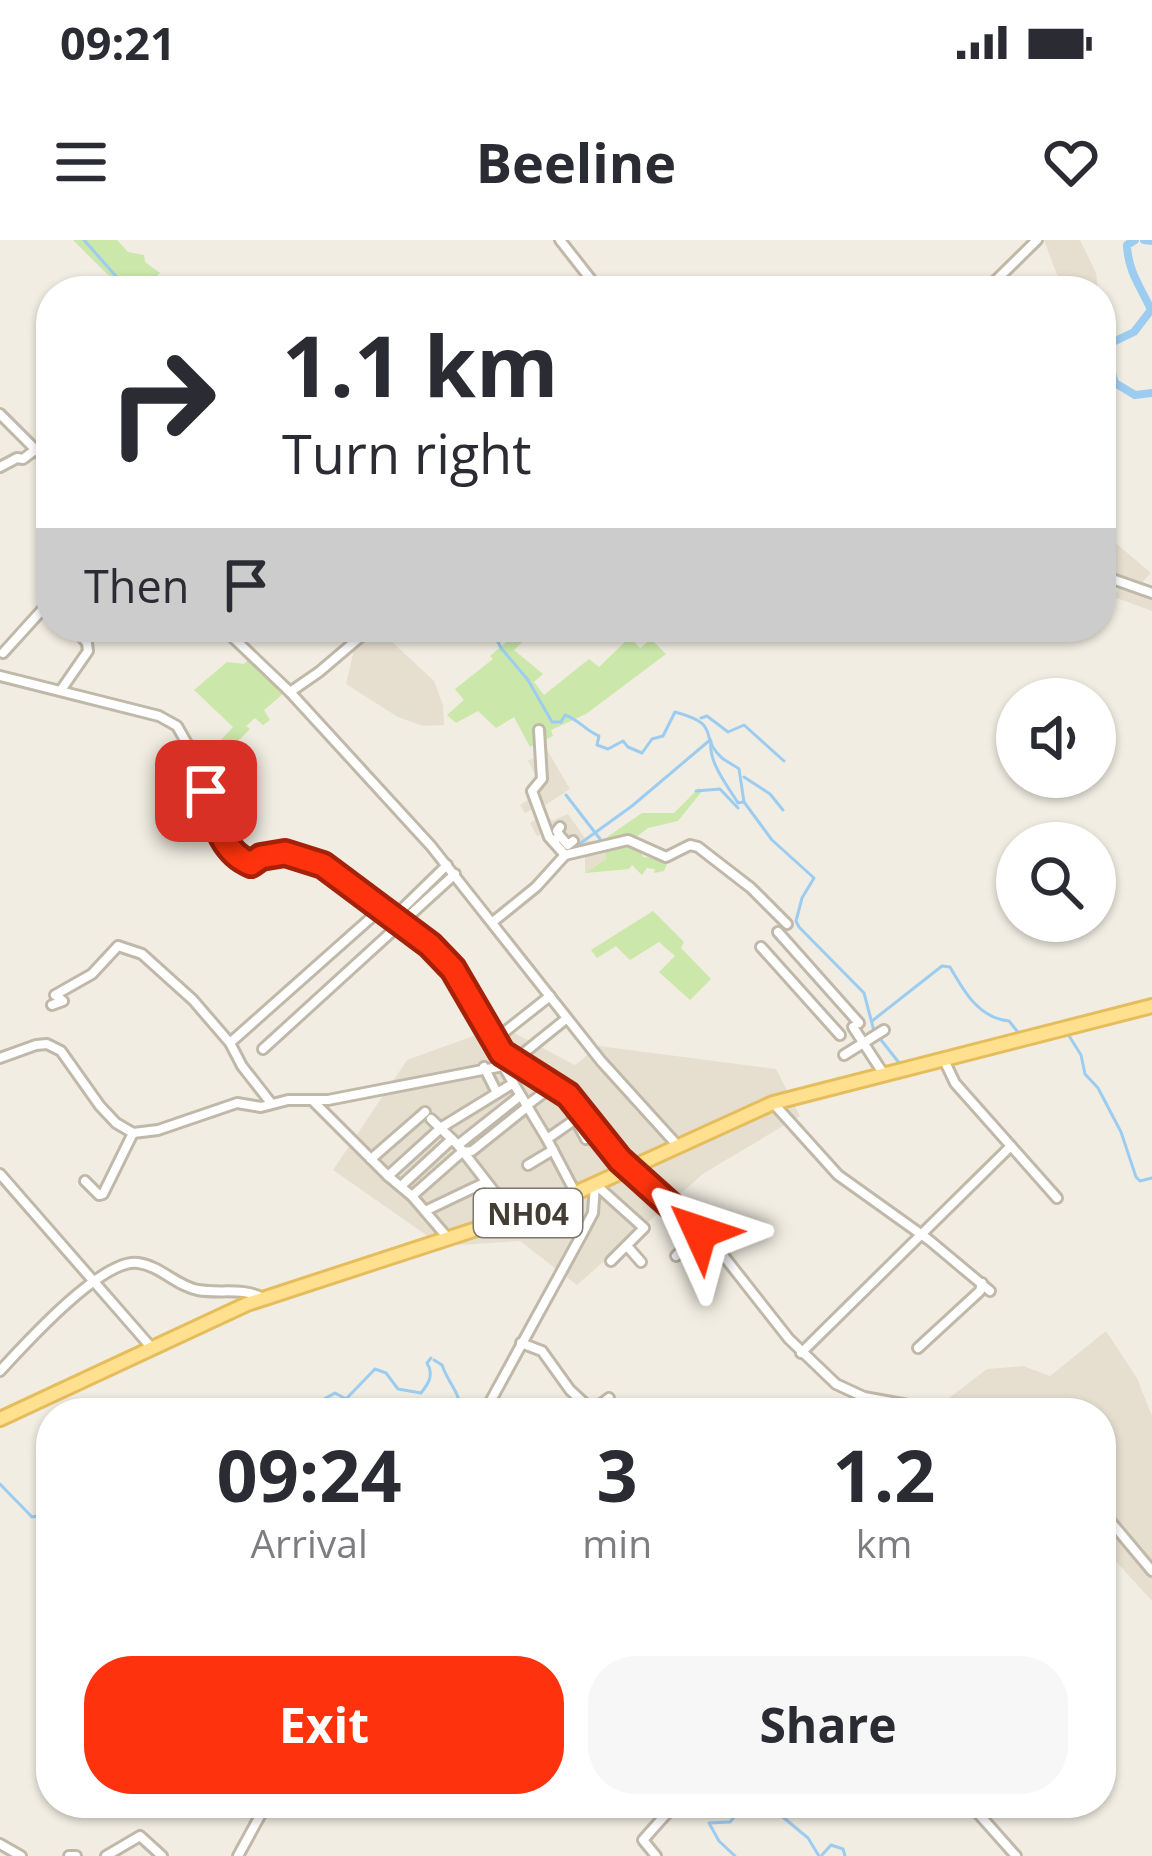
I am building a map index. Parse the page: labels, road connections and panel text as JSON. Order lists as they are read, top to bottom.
{
  "streets": {
    "main road": ["NH04"]
  },
  "page": {
    "status": "09:21",
    "header": "Beeline",
    "turn": ["1.1 km", "Turn right"],
    "then": "Then",
    "eta": [
      "09:24",
      "Arrival",
      "3",
      "min",
      "1.2",
      "km"
    ],
    "buttons": ["Exit", "Share"]
  }
}
